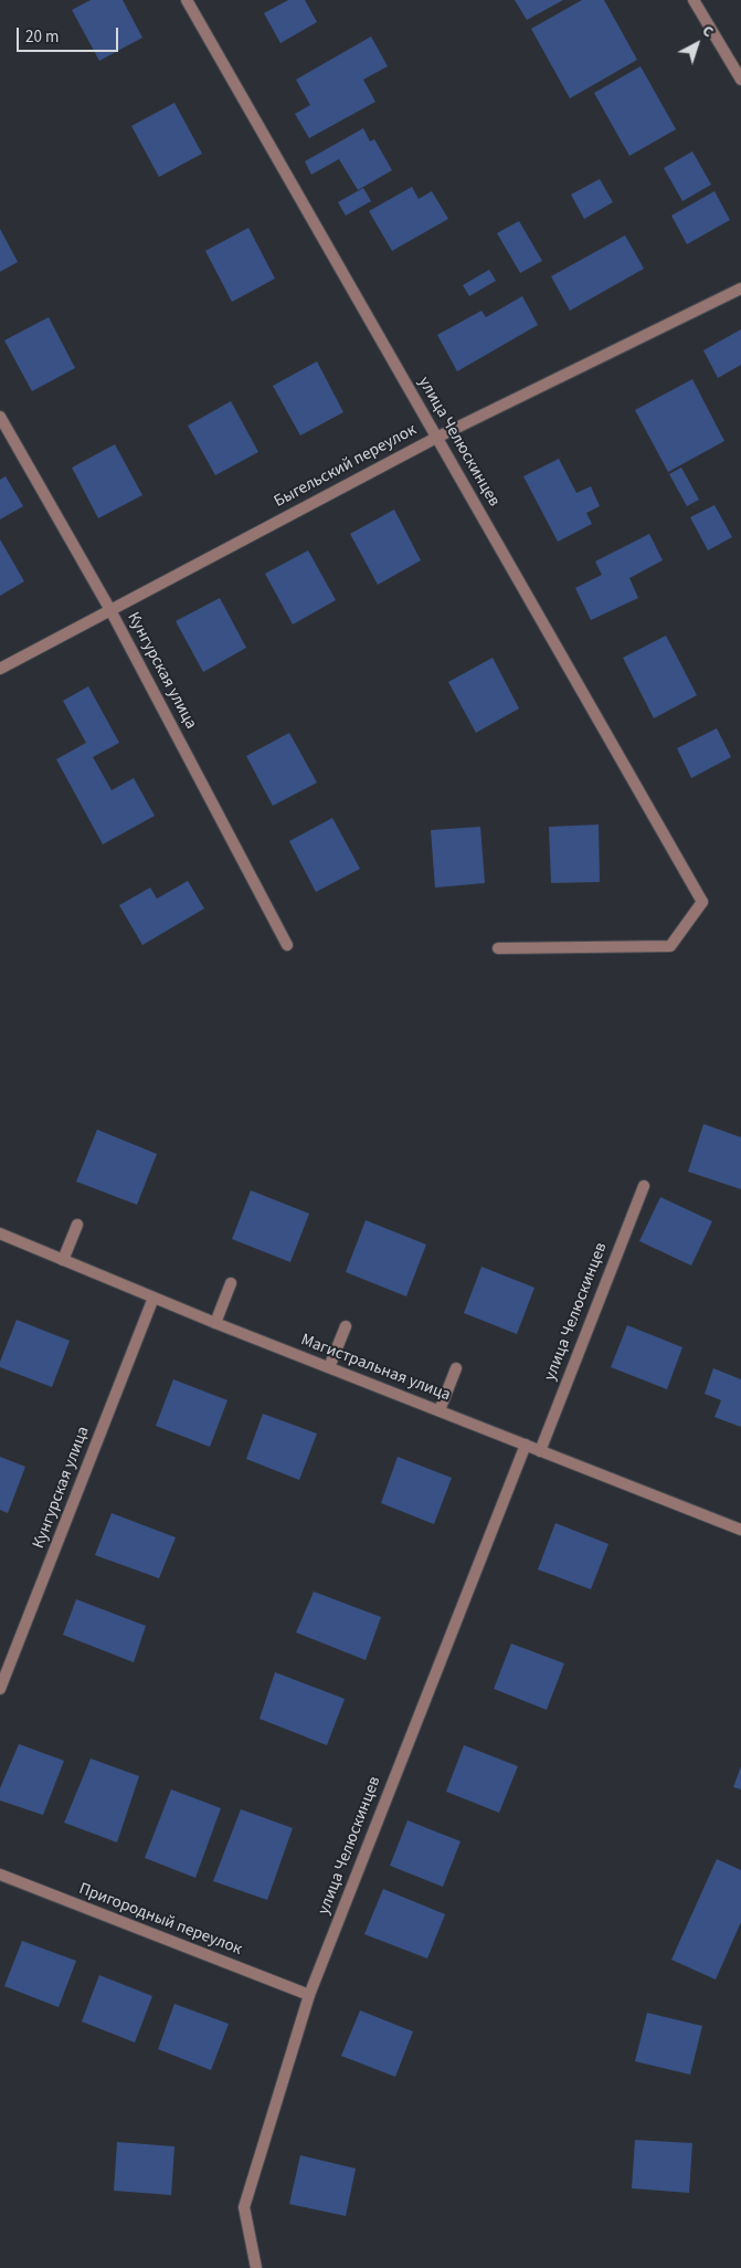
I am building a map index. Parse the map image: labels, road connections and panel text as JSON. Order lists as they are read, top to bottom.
{
  "streets": {
    "street": [
      "улица Челюскинцев",
      "Быгельский переулок",
      "Кунгурская улица",
      "Магистральная улица",
      "Пригородный переулок"
    ]
  },
  "crossings": [
    ["улица Челюскинцев", "Быгельский переулок"],
    ["улица Челюскинцев", "Магистральная улица"],
    ["улица Челюскинцев", "Пригородный переулок"],
    ["Быгельский переулок", "Кунгурская улица"],
    ["Кунгурская улица", "Магистральная улица"]
  ],
  "scale_bar": "20 m",
  "north": "top right"
}
